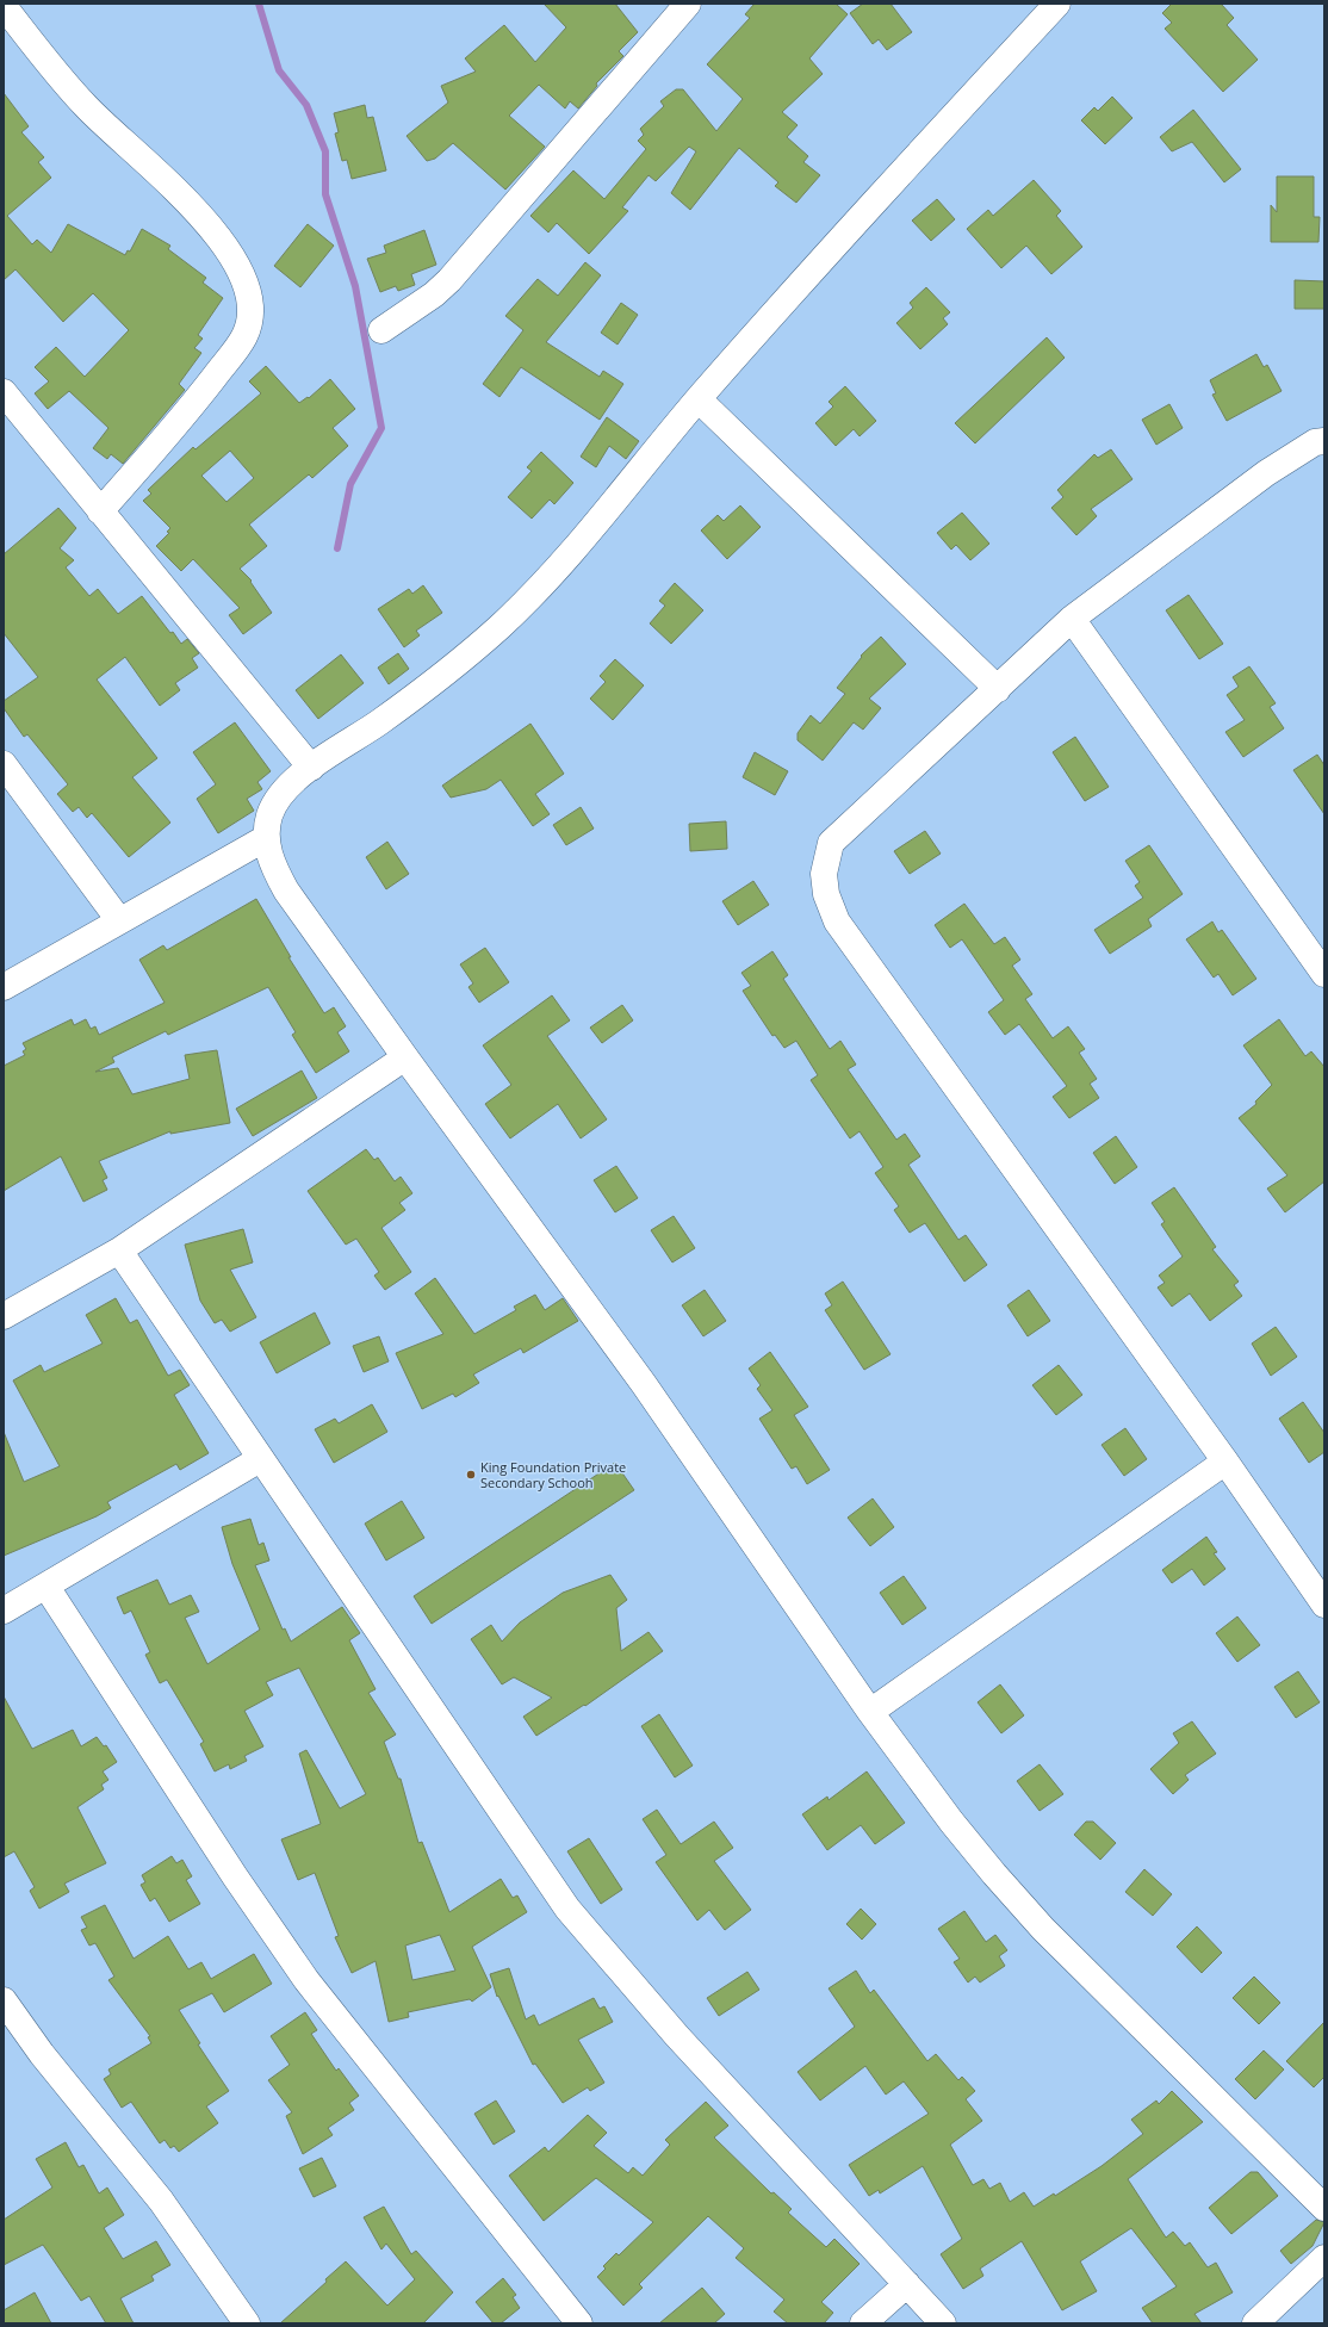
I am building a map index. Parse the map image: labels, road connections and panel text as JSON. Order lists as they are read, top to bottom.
{
  "places": ["King Foundation Private Secondary Schooh"]
}
